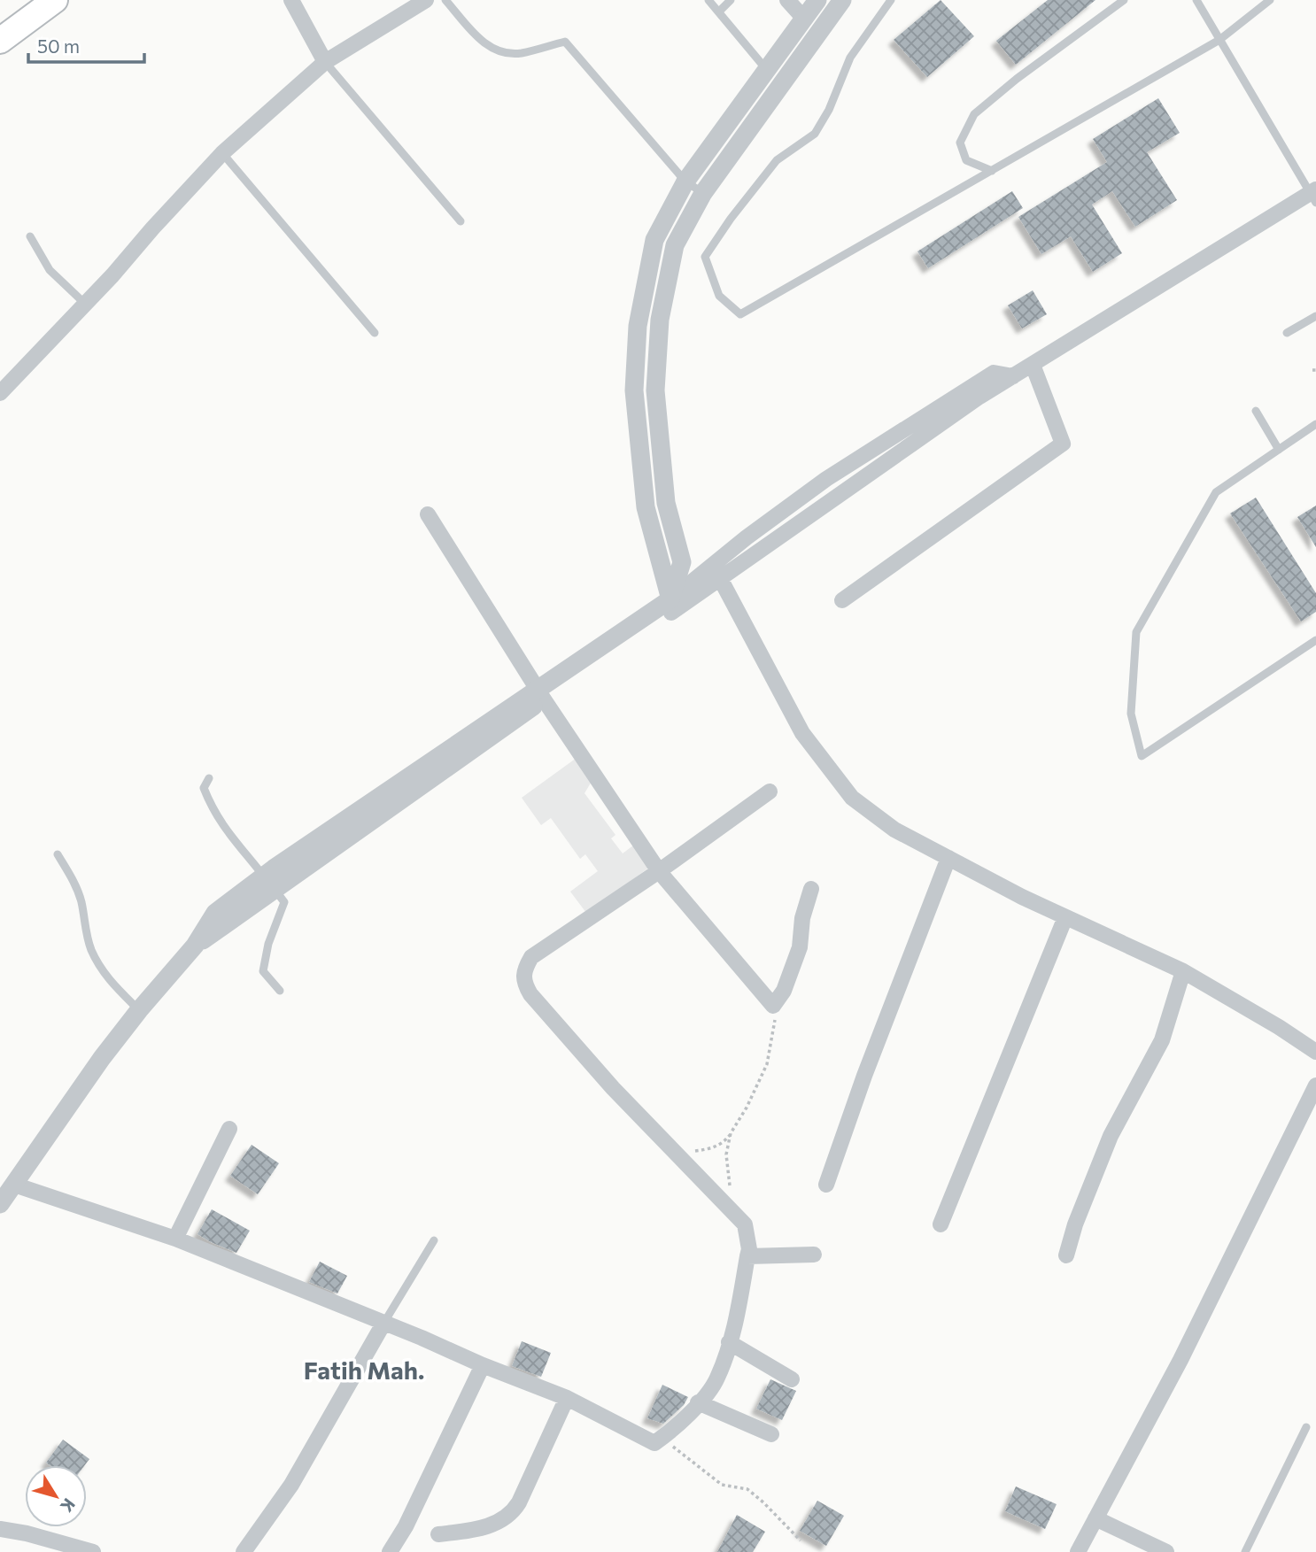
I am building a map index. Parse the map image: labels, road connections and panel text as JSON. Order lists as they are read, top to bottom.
{
  "districts": ["Fatih Mah."],
  "scale_bar": "50 m",
  "north": "bottom right"
}
